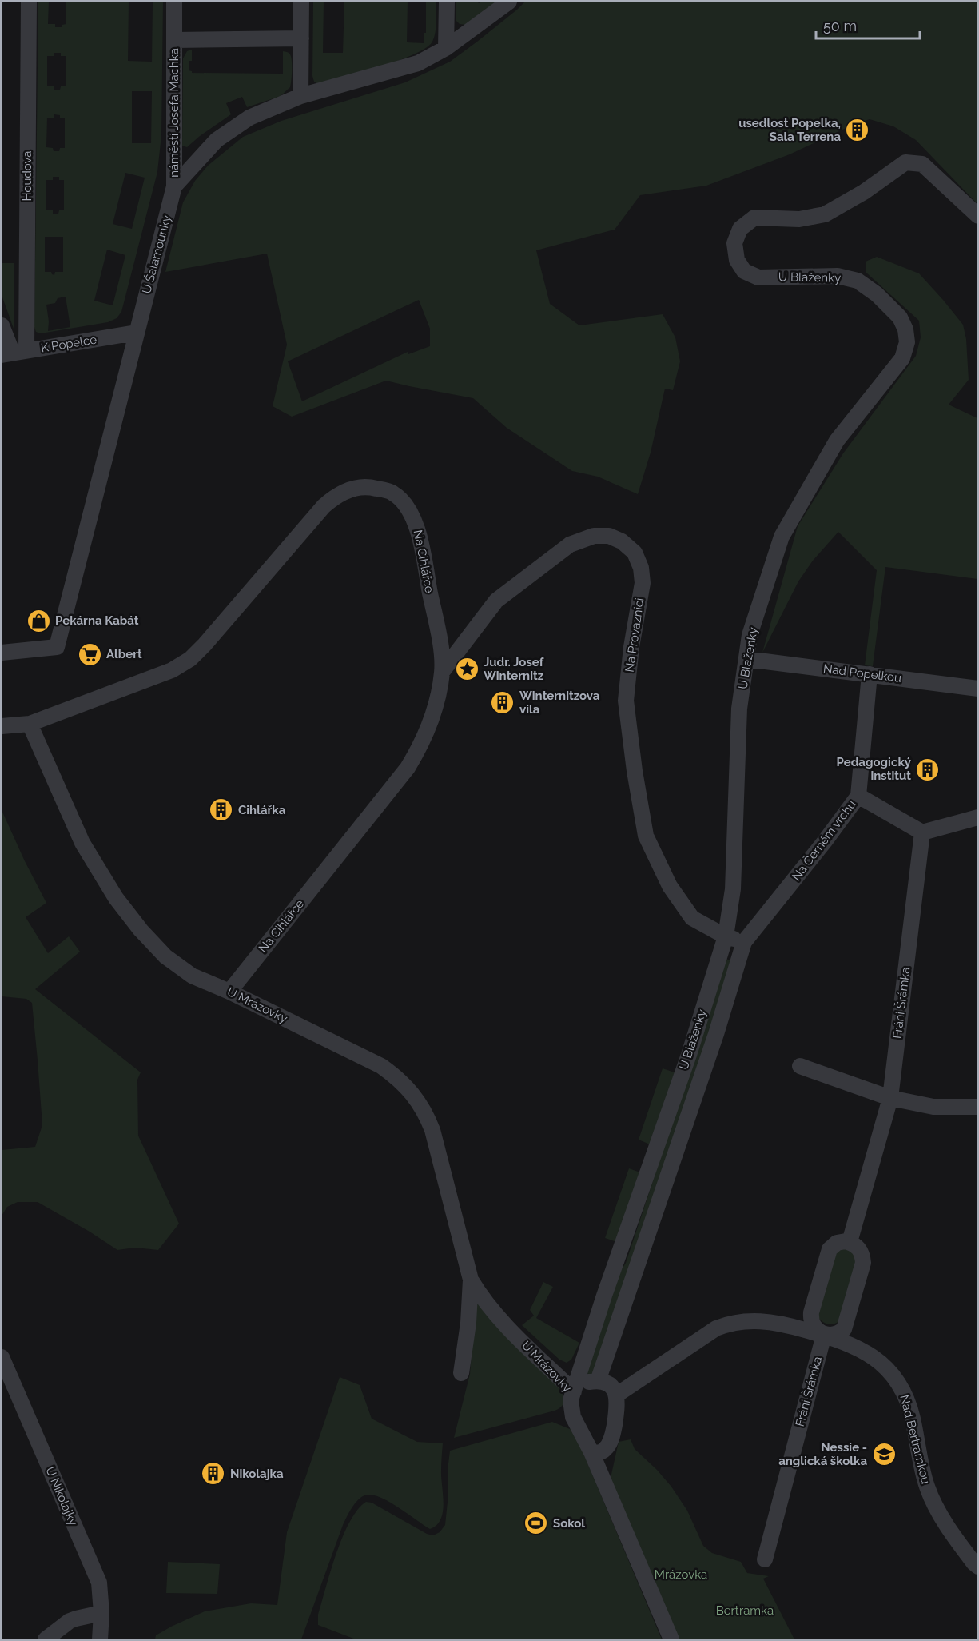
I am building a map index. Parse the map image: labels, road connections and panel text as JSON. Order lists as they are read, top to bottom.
{
  "streets": {
    "street": [
      "náměstí Josefa Machka",
      "Houdova",
      "U Šalamounky",
      "U Blaženky",
      "K Popelce",
      "Na Cihlářce",
      "Na Provaznici",
      "Nad Popelkou",
      "Na Černém vrchu",
      "Fráni Šrámka",
      "U Mrázovky",
      "Nad Bertramkou",
      "U Nikolajky"
    ]
  },
  "crossings": [
    ["náměstí Josefa Machka", "U Šalamounky"],
    ["Houdova", "K Popelce"],
    ["U Šalamounky", "K Popelce"],
    ["U Blaženky", "Na Provaznici"],
    ["U Blaženky", "Nad Popelkou"],
    ["U Blaženky", "Na Černém vrchu"],
    ["U Blaženky", "U Mrázovky"],
    ["Na Cihlářce", "Na Provaznici"],
    ["Na Cihlářce", "U Mrázovky"],
    ["Nad Popelkou", "Na Černém vrchu"],
    ["Fráni Šrámka", "Nad Bertramkou"]
  ],
  "parks": ["Mrázovka", "Bertramka"],
  "places": {
    "building": [
      "usedlost Popelka, Sala Terrena",
      "Winternitzova vila",
      "Pedagogický institut",
      "Cihlářka",
      "Nikolajka"
    ],
    "shop": ["Pekárna Kabát"],
    "supermarket": ["Albert"],
    "place": ["Judr. Josef Winternitz"],
    "school or university": ["Nessie - anglická školka"],
    "sports": ["Sokol"]
  },
  "scale_bar": "50 m"
}
